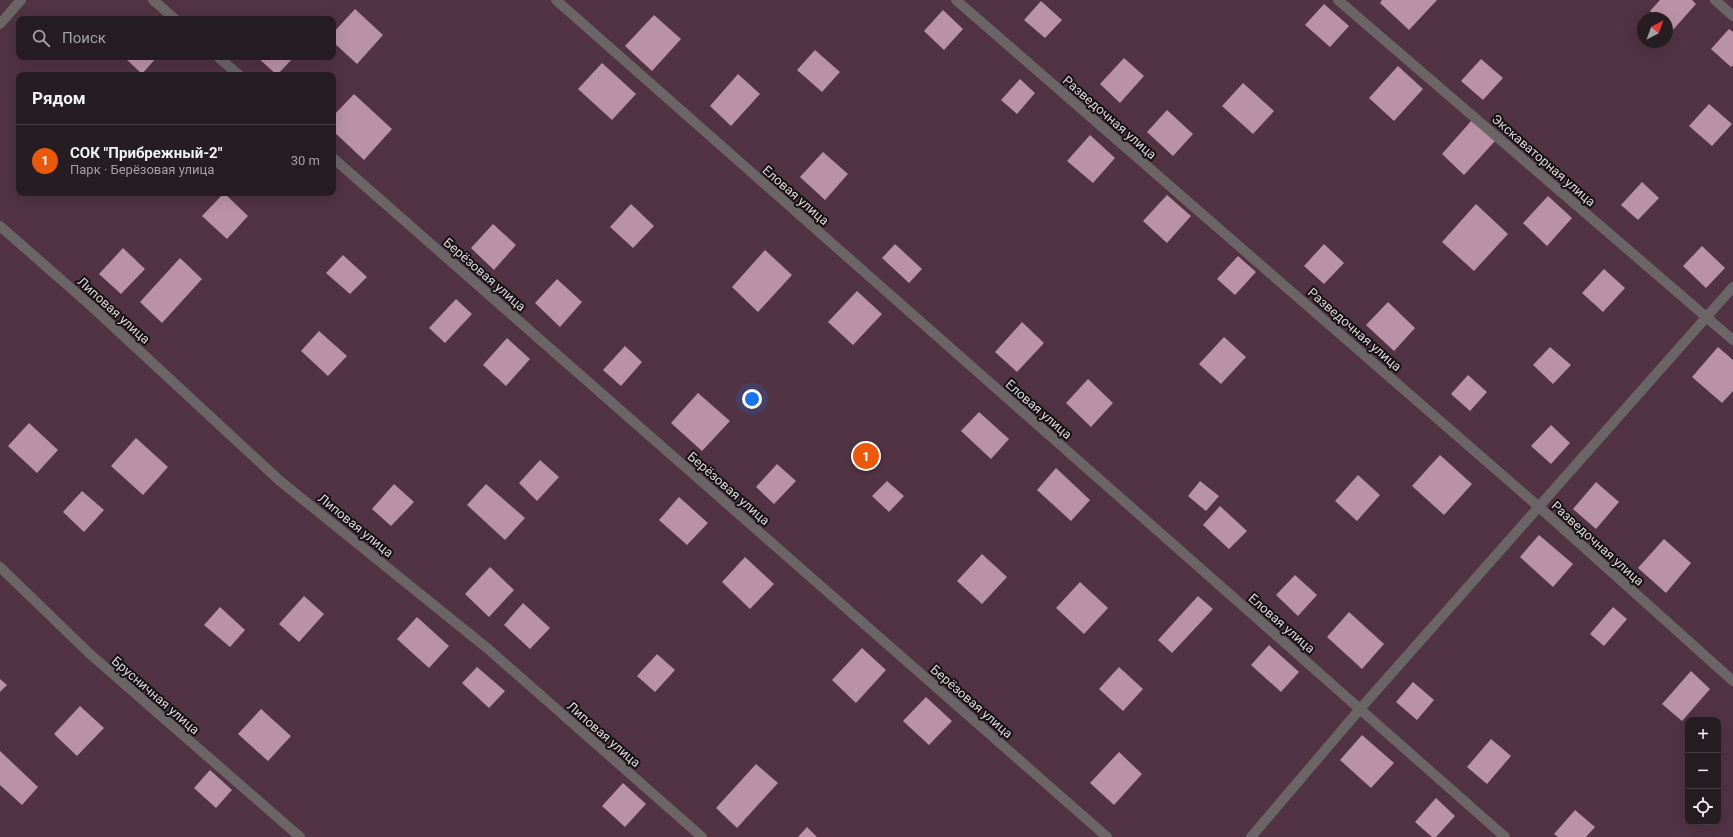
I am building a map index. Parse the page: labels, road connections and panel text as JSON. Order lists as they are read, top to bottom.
{
  "streets": {
    "street": [
      "Разведочная улица",
      "Экскаваторная улица",
      "Еловая улица",
      "Берёзовая улица",
      "Липовая улица",
      "Брусничная улица"
    ]
  },
  "north": "top right",
  "page": {
    "search": "Поиск",
    "heading": "Рядом",
    "list": [
      {
        "mark": "1",
        "name": "СОК \"Прибрежный-2\"",
        "note": "Парк · Берёзовая улица",
        "value": "30 m"
      }
    ],
    "pins": "1",
    "map_buttons": ["+", "−"]
  }
}
